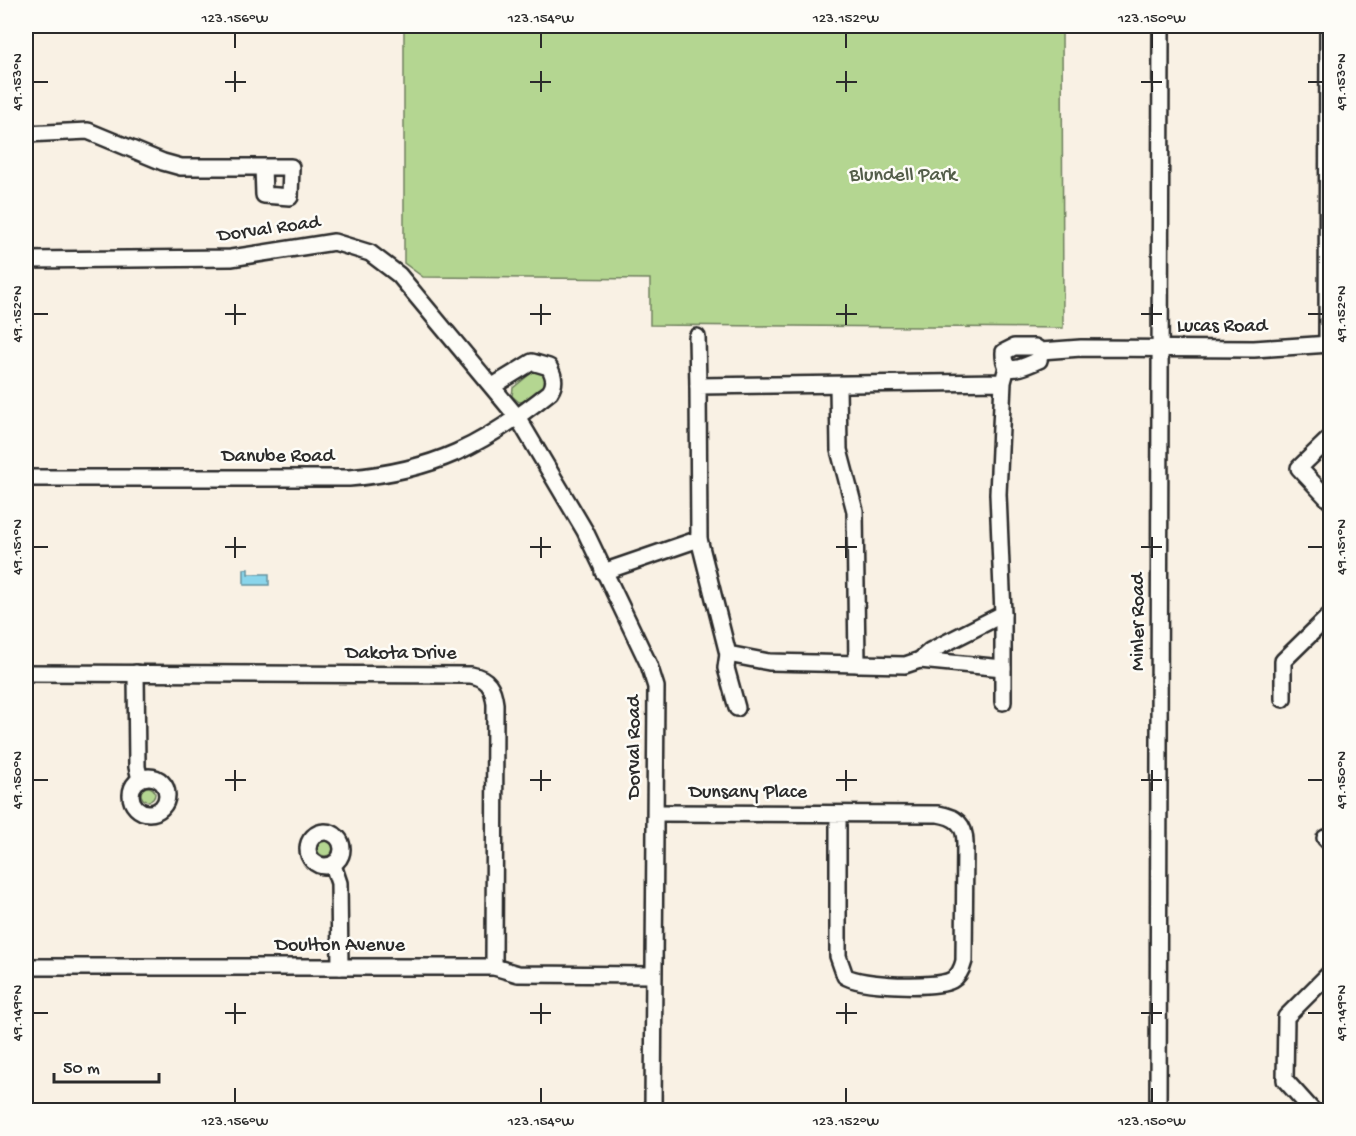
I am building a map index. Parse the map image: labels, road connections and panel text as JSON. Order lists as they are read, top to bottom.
{
  "streets": {
    "street": [
      "Dorval Road",
      "Lucas Road",
      "Danube Road",
      "Minler Road",
      "Dakota Drive",
      "Dunsany Place",
      "Doulton Avenue"
    ]
  },
  "crossings": [
    ["Dorval Road", "Danube Road"],
    ["Dorval Road", "Dunsany Place"],
    ["Dorval Road", "Doulton Avenue"],
    ["Lucas Road", "Minler Road"],
    ["Dakota Drive", "Doulton Avenue"]
  ],
  "parks": ["Blundell Park"],
  "scale_bar": "50 m",
  "coordinates": [
    "123.156°W",
    "123.154°W",
    "123.152°W",
    "123.150°W",
    "49.153°N",
    "49.152°N",
    "49.151°N",
    "49.150°N",
    "49.149°N"
  ]
}
